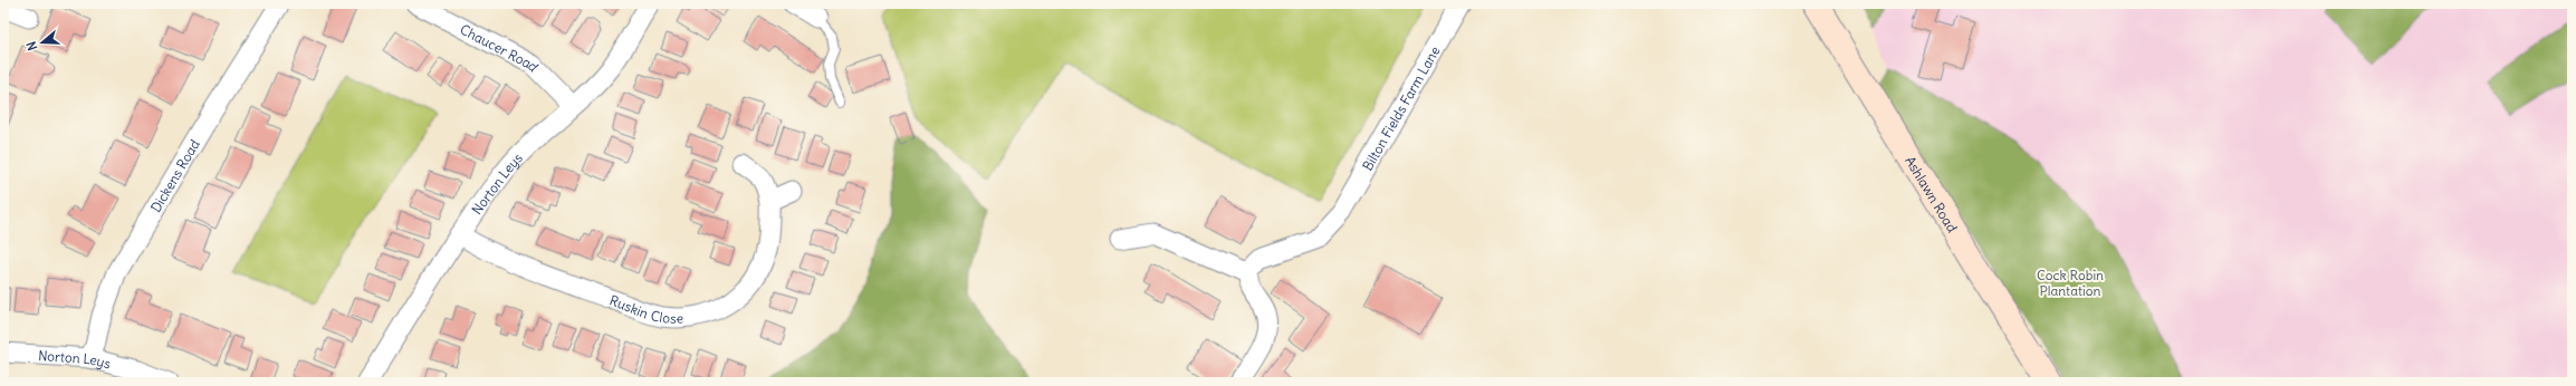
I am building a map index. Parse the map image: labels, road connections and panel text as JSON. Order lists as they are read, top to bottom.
{
  "streets": {
    "main road": ["Ashlawn Road"],
    "street": [
      "Chaucer Road",
      "Bilton Fields Farm Lane",
      "Dickens Road",
      "Norton Leys",
      "Ruskin Close"
    ]
  },
  "crossings": [
    ["Chaucer Road", "Norton Leys"],
    ["Dickens Road", "Norton Leys"],
    ["Norton Leys", "Ruskin Close"]
  ],
  "parks": ["Cock Robin Plantation"],
  "north": "left"
}
